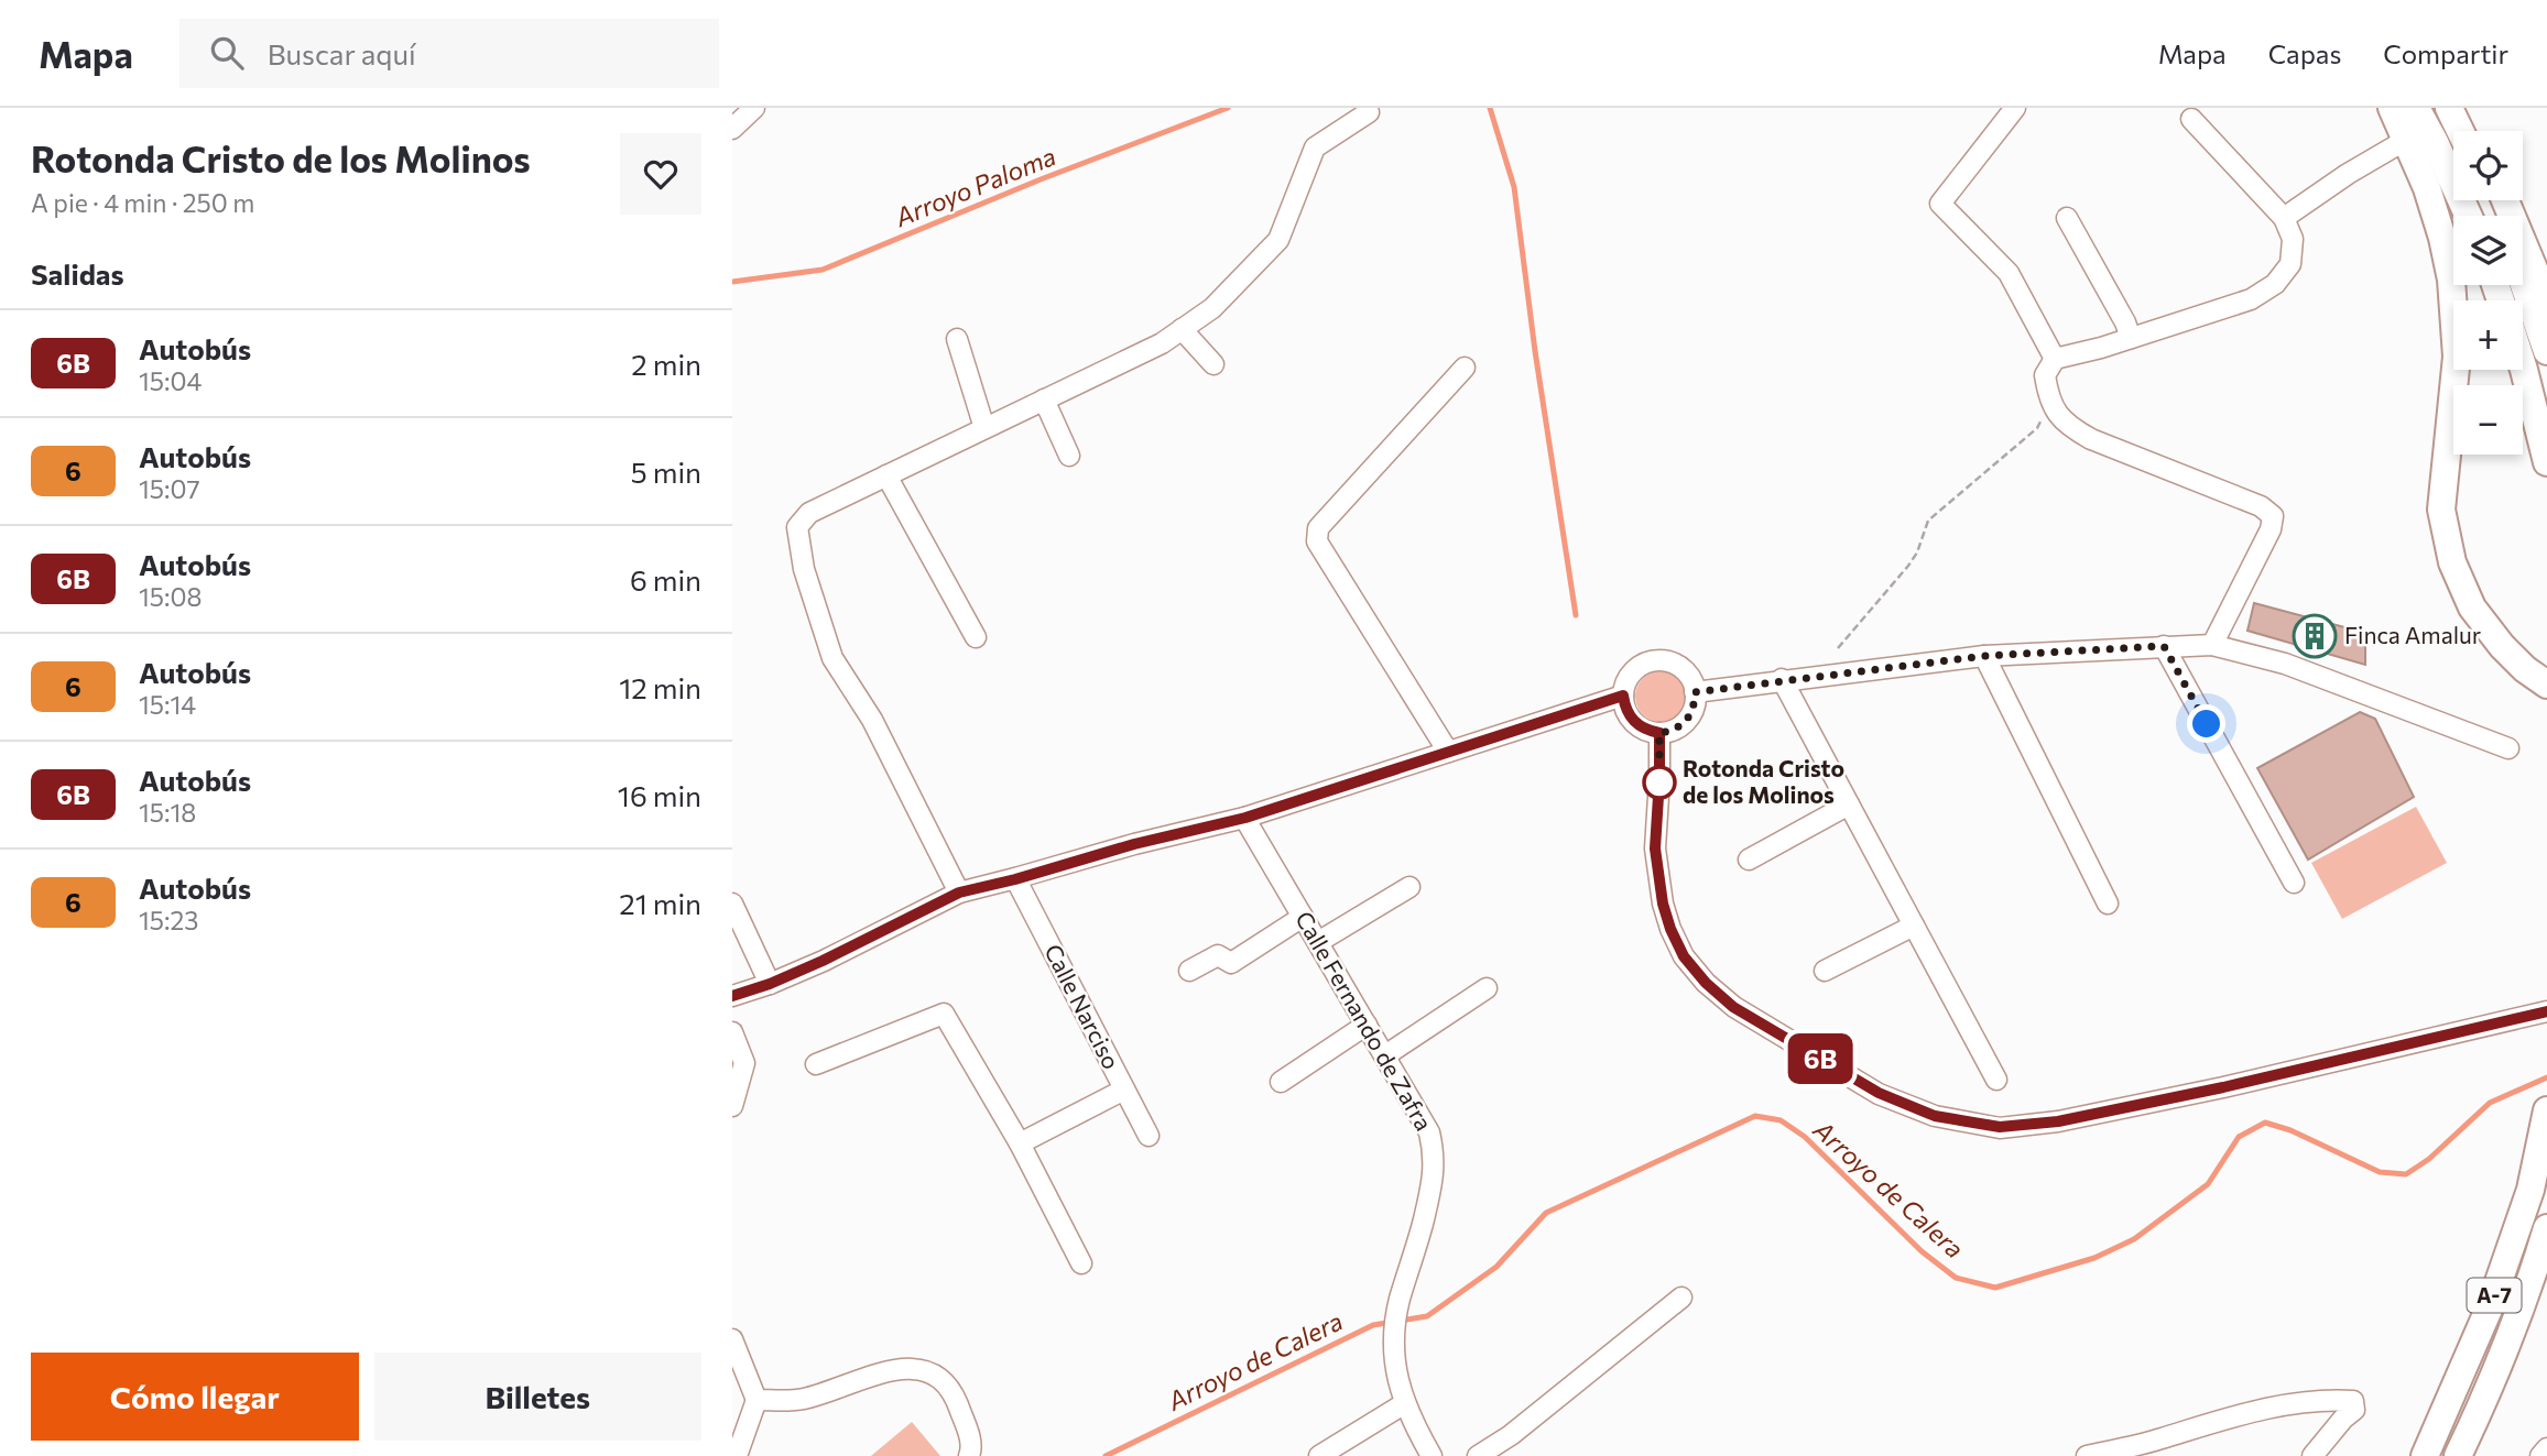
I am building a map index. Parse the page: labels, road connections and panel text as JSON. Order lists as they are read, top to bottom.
{
  "streets": {
    "highway": ["A-7"],
    "street": ["Calle Narciso", "Calle Fernando de Zafra"]
  },
  "water": ["Arroyo Paloma", "Arroyo de Calera"],
  "places": {
    "building": ["Finca Amalur"],
    "other": ["Rotonda Cristo de los Molinos"]
  },
  "lines": ["bus line 6B"],
  "page": {
    "header": "Mapa",
    "search": "Buscar aquí",
    "nav": ["Mapa", "Capas", "Compartir"],
    "heading": [
      ["Rotonda Cristo de los Molinos", "A pie · 4 min · 250 m"],
      "Salidas"
    ],
    "on_map": "6B",
    "map_buttons": ["+", "−"],
    "list": [
      {
        "mark": "6B",
        "name": "Autobús",
        "note": "15:04",
        "value": "2 min"
      },
      {
        "mark": "6",
        "name": "Autobús",
        "note": "15:07",
        "value": "5 min"
      },
      {
        "mark": "6B",
        "name": "Autobús",
        "note": "15:08",
        "value": "6 min"
      },
      {
        "mark": "6",
        "name": "Autobús",
        "note": "15:14",
        "value": "12 min"
      },
      {
        "mark": "6B",
        "name": "Autobús",
        "note": "15:18",
        "value": "16 min"
      },
      {
        "mark": "6",
        "name": "Autobús",
        "note": "15:23",
        "value": "21 min"
      }
    ],
    "buttons": ["Cómo llegar", "Billetes"]
  }
}
